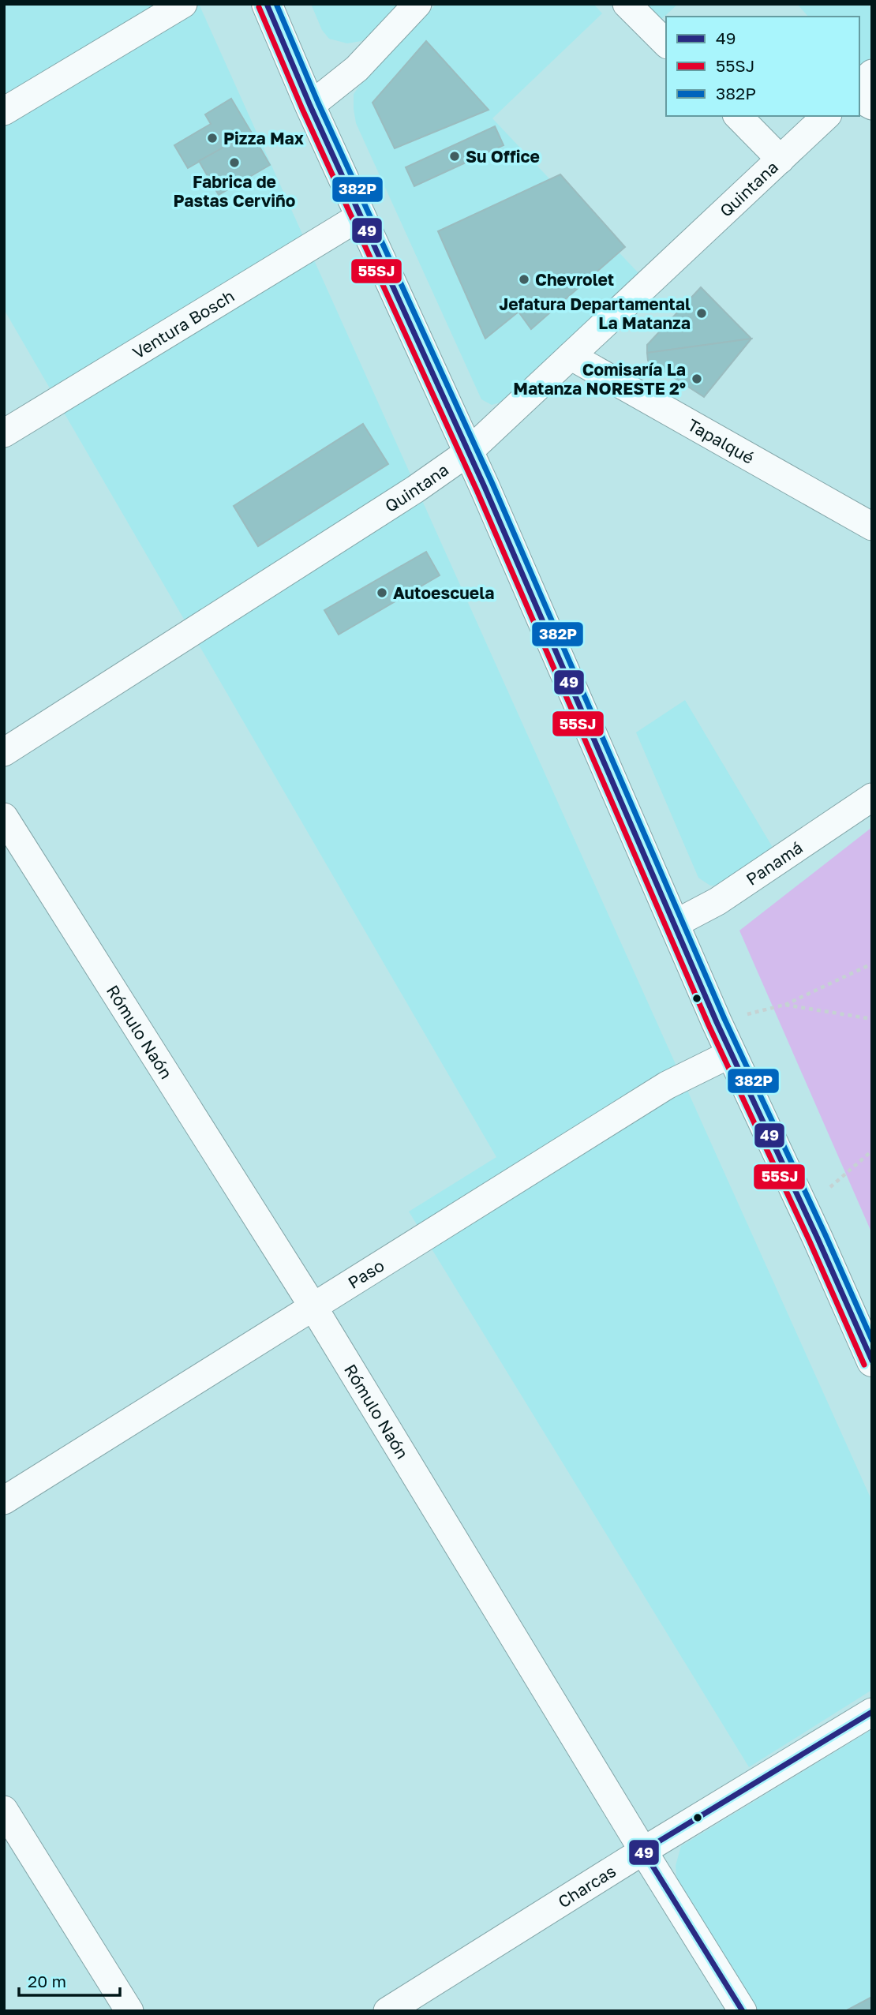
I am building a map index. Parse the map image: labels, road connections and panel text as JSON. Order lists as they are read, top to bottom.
{
  "streets": {
    "street": [
      "Quintana",
      "Ventura Bosch",
      "Tapalqué",
      "Panamá",
      "Rómulo Naón",
      "Paso",
      "Charcas"
    ]
  },
  "crossings": [
    ["Quintana", "Tapalqué"],
    ["Rómulo Naón", "Paso"],
    ["Rómulo Naón", "Charcas"]
  ],
  "places": [
    "Pizza Max",
    "Su Office",
    "Fabrica de Pastas Cerviño",
    "Chevrolet",
    "Jefatura Departamental La Matanza",
    "Comisaría La Matanza NORESTE 2°",
    "Autoescuela"
  ],
  "lines": ["transit line 49", "transit line 382P", "transit line 55SJ"],
  "legend": ["49", "55SJ", "382P"],
  "scale_bar": "20 m"
}
